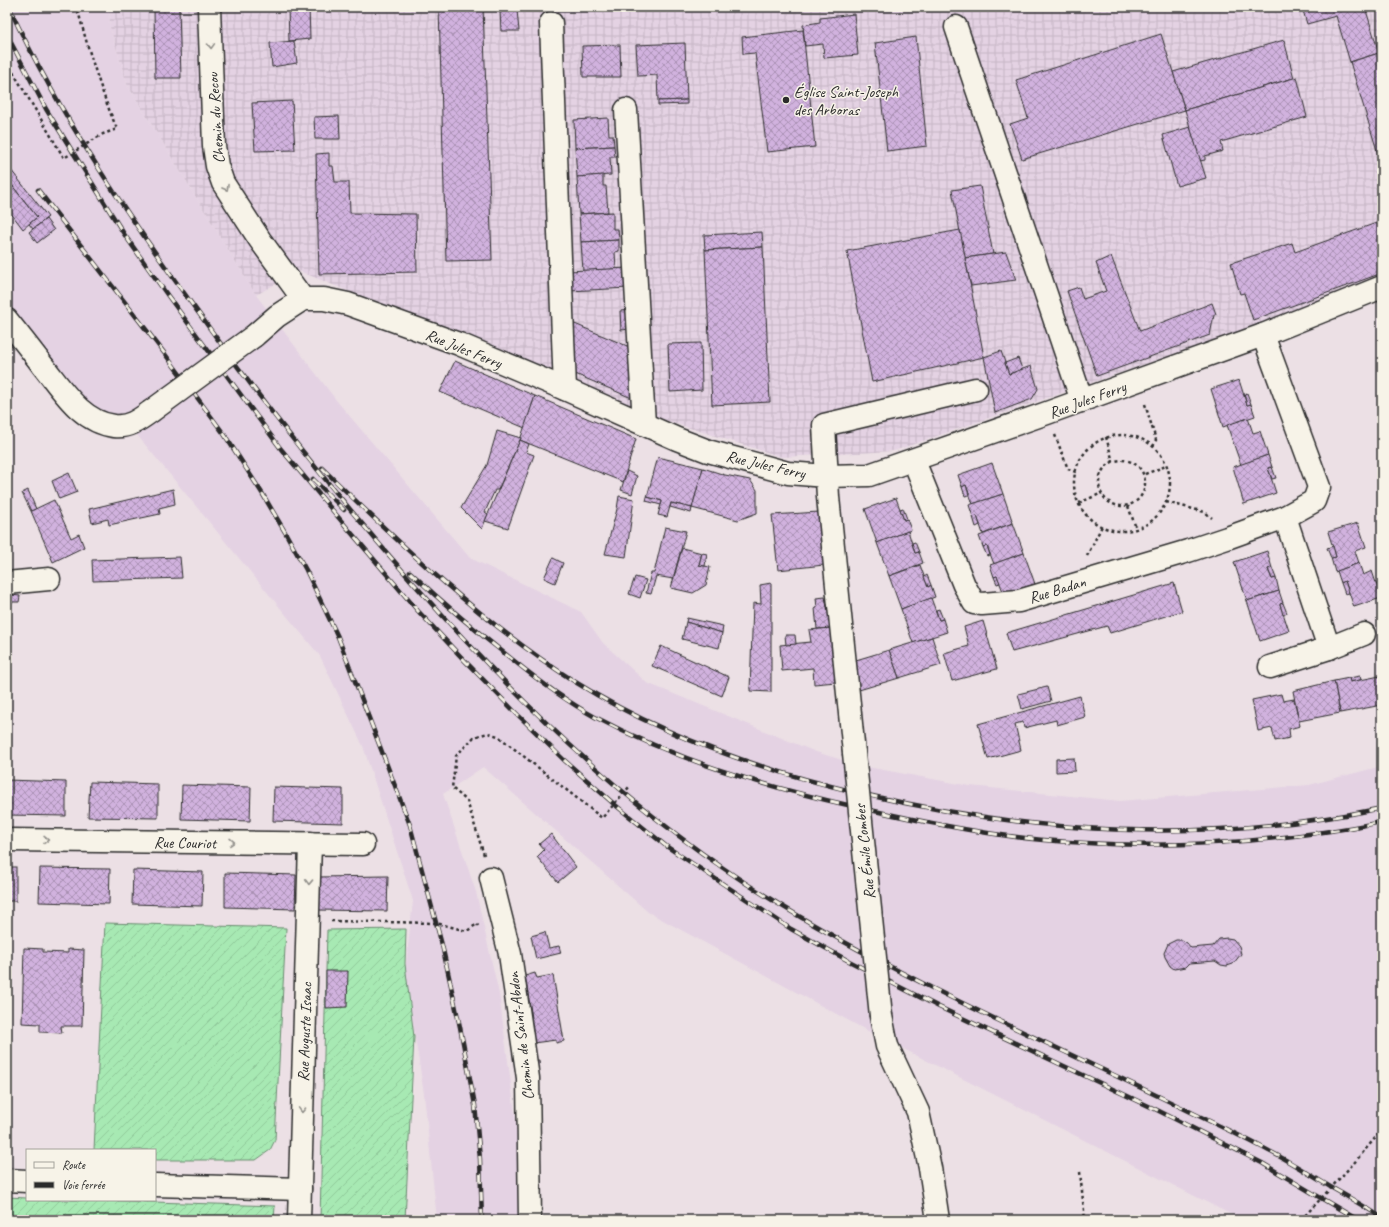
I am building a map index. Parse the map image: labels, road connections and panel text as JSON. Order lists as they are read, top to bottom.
{
  "streets": {
    "street": [
      "Chemin du Recou",
      "Rue Jules Ferry",
      "Rue Badan",
      "Rue Couriot",
      "Rue Émile Combes",
      "Rue Auguste Isaac",
      "Chemin de Saint-Abdon"
    ]
  },
  "crossings": [
    ["Chemin du Recou", "Rue Jules Ferry"],
    ["Rue Jules Ferry", "Rue Badan"],
    ["Rue Jules Ferry", "Rue Émile Combes"],
    ["Rue Couriot", "Rue Auguste Isaac"]
  ],
  "one_way": ["Chemin du Recou", "Rue Couriot", "Rue Auguste Isaac"],
  "places": ["Église Saint-Joseph des Arboras"],
  "legend": ["Route", "Voie ferrée"]
}
